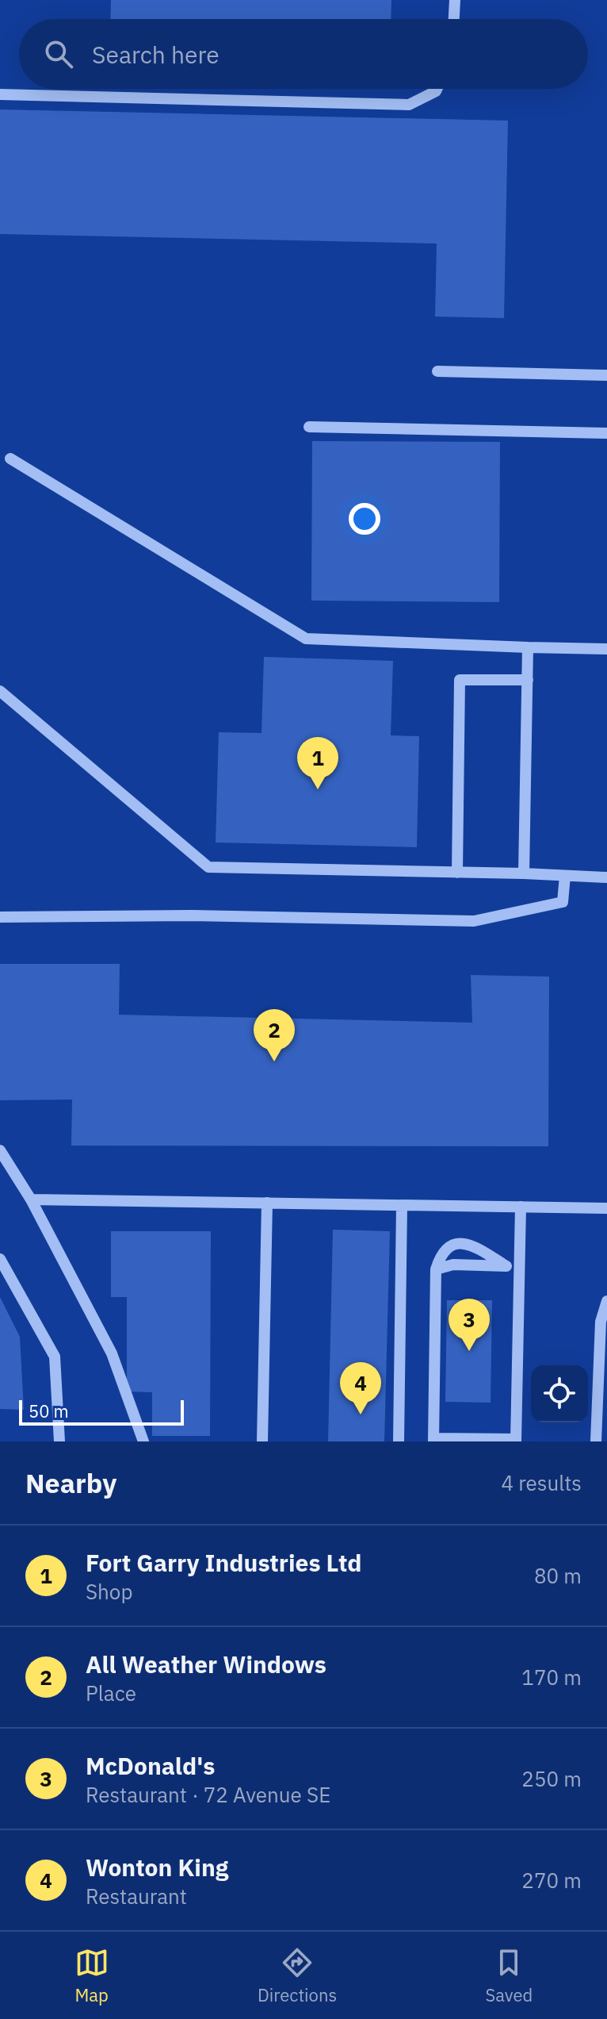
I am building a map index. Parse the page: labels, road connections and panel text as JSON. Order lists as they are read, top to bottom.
{
  "scale_bar": "50 m",
  "page": {
    "search": "Search here",
    "pins": [
      "1",
      "2",
      "3",
      "4"
    ],
    "scale": "50 m",
    "heading": ["Nearby", "4 results"],
    "list": [
      {
        "mark": "1",
        "name": "Fort Garry Industries Ltd",
        "note": "Shop",
        "value": "80 m"
      },
      {
        "mark": "2",
        "name": "All Weather Windows",
        "note": "Place",
        "value": "170 m"
      },
      {
        "mark": "3",
        "name": "McDonald's",
        "note": "Restaurant · 72 Avenue SE",
        "value": "250 m"
      },
      {
        "mark": "4",
        "name": "Wonton King",
        "note": "Restaurant",
        "value": "270 m"
      }
    ],
    "nav": ["Map", "Directions", "Saved"]
  }
}
